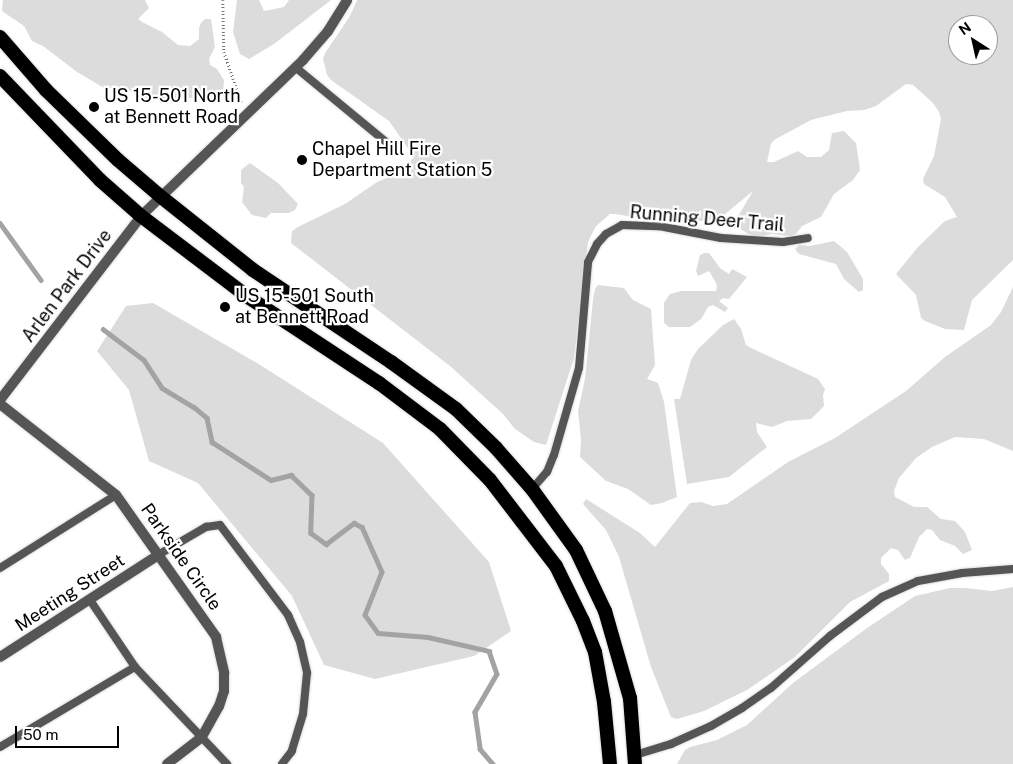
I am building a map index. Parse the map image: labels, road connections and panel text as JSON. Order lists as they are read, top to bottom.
{
  "streets": {
    "street": ["Arlen Park Drive", "Parkside Circle", "Meeting Street"],
    "lane": ["Running Deer Trail"]
  },
  "crossings": [
    ["Arlen Park Drive", "Parkside Circle"],
    ["Parkside Circle", "Meeting Street"]
  ],
  "places": ["US 15-501 North at Bennett Road", "Chapel Hill Fire Department Station 5", "US 15-501 South at Bennett Road"],
  "scale_bar": "50 m",
  "north": "top left"
}
